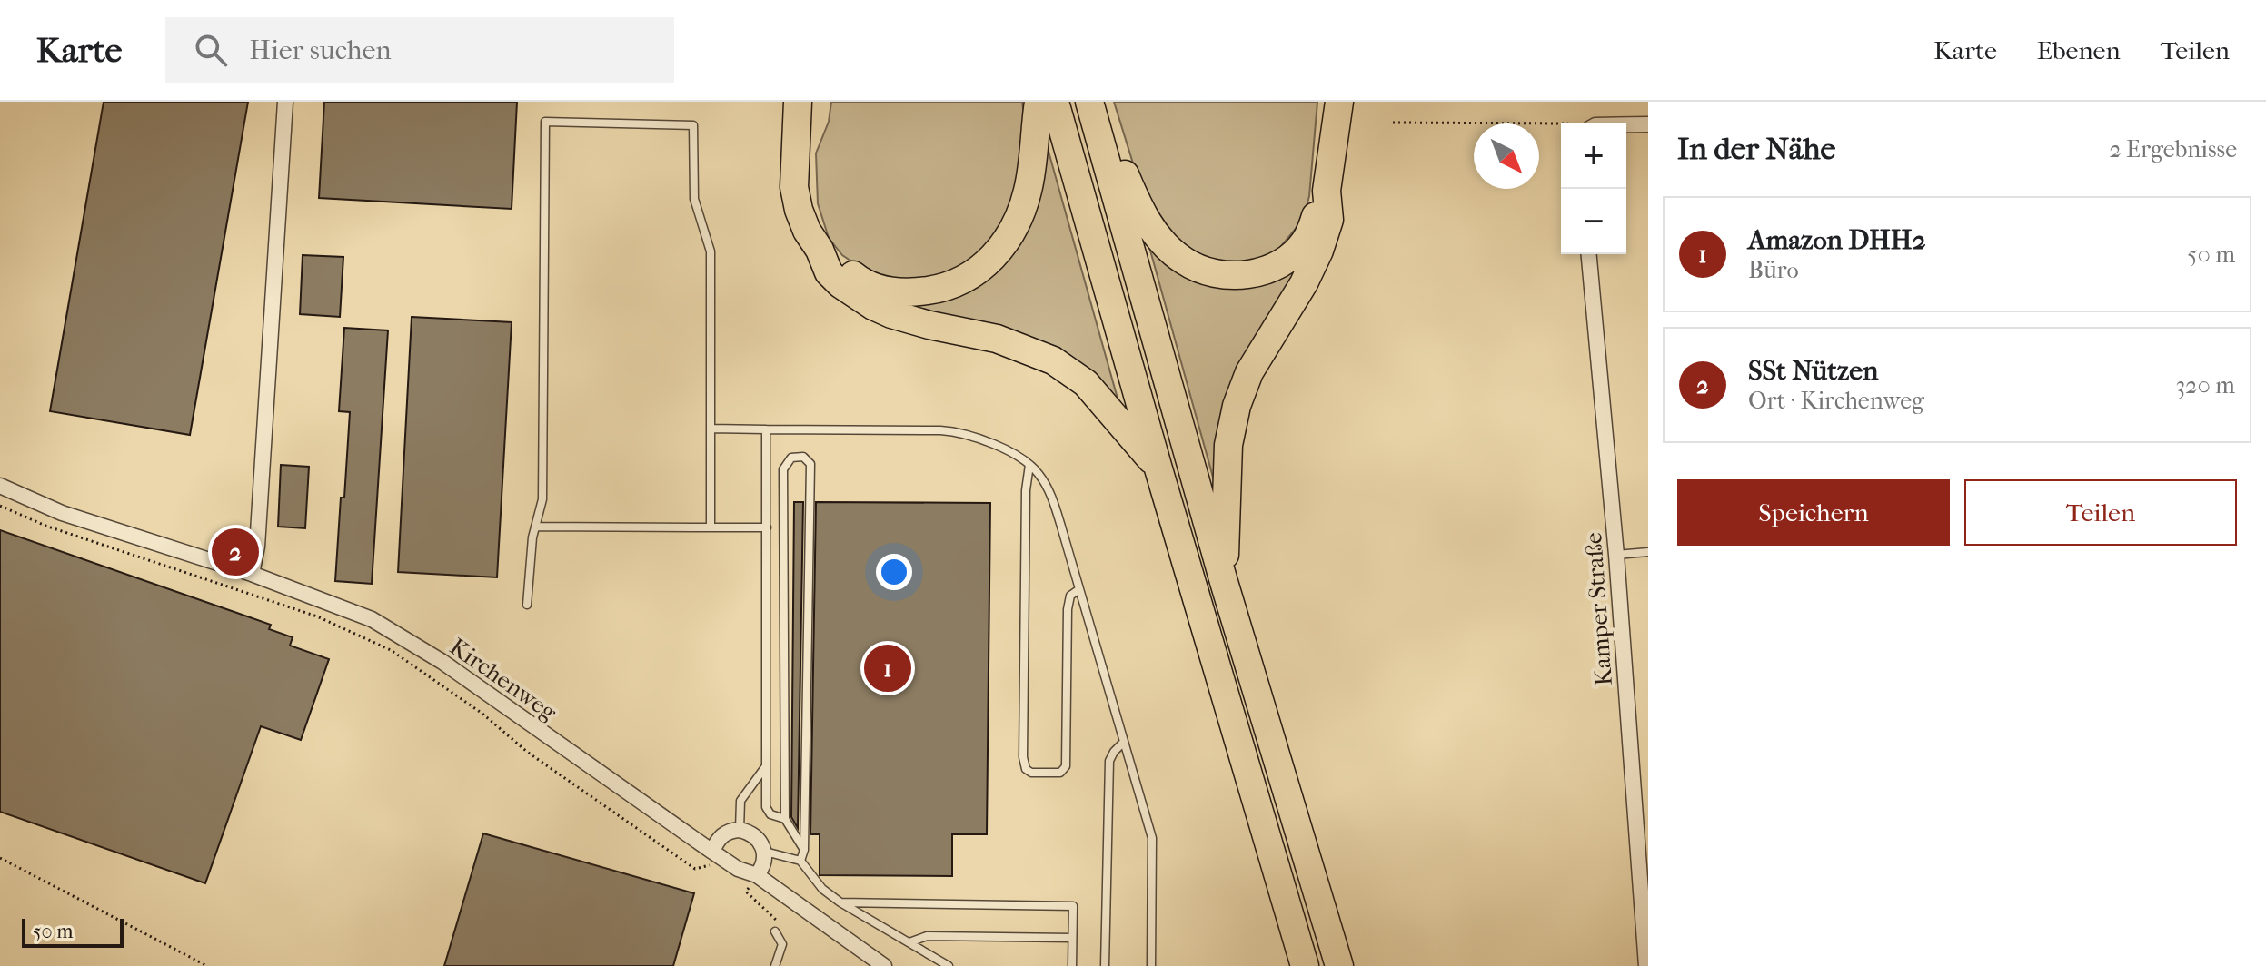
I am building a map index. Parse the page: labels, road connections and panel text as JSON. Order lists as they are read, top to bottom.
{
  "streets": {
    "street": ["Kamper Straße", "Kirchenweg"]
  },
  "scale_bar": "50 m",
  "north": "bottom right",
  "page": {
    "header": "Karte",
    "search": "Hier suchen",
    "nav": ["Karte", "Ebenen", "Teilen"],
    "heading": ["In der Nähe", "2 Ergebnisse"],
    "map_buttons": ["+", "−"],
    "list": [
      {
        "mark": "1",
        "name": "Amazon DHH2",
        "note": "Büro",
        "value": "50 m"
      },
      {
        "mark": "2",
        "name": "SSt Nützen",
        "note": "Ort · Kirchenweg",
        "value": "320 m"
      }
    ],
    "buttons": ["Speichern", "Teilen"],
    "pins": ["2", "1"],
    "scale": "50 m"
  }
}
